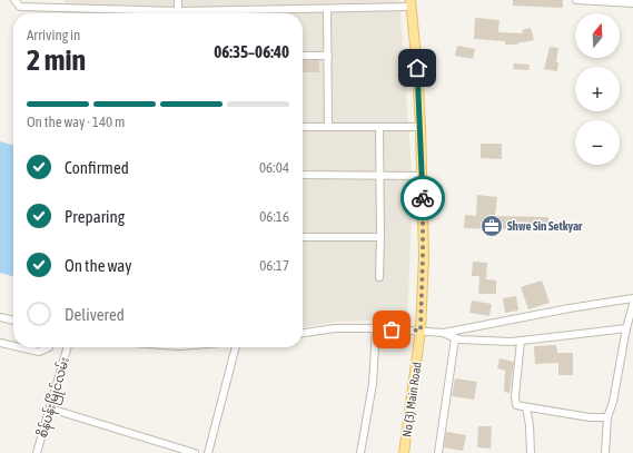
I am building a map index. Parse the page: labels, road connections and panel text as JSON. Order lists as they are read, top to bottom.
{
  "streets": {
    "main road": ["No (3) Main Road"],
    "street": ["စိန်ပန်းမြိုင်လမ်း"]
  },
  "places": {
    "office": ["Shwe Sin Setkyar"]
  },
  "north": "top",
  "page": {
    "map_buttons": ["+", "−"],
    "heading": ["2 min", "Arriving in", "06:35–06:40"],
    "bar": "On the way · 140 m",
    "list": [
      ["Confirmed", "06:04"],
      ["Preparing", "06:16"],
      ["On the way", "06:17"],
      "Delivered"
    ]
  }
}
